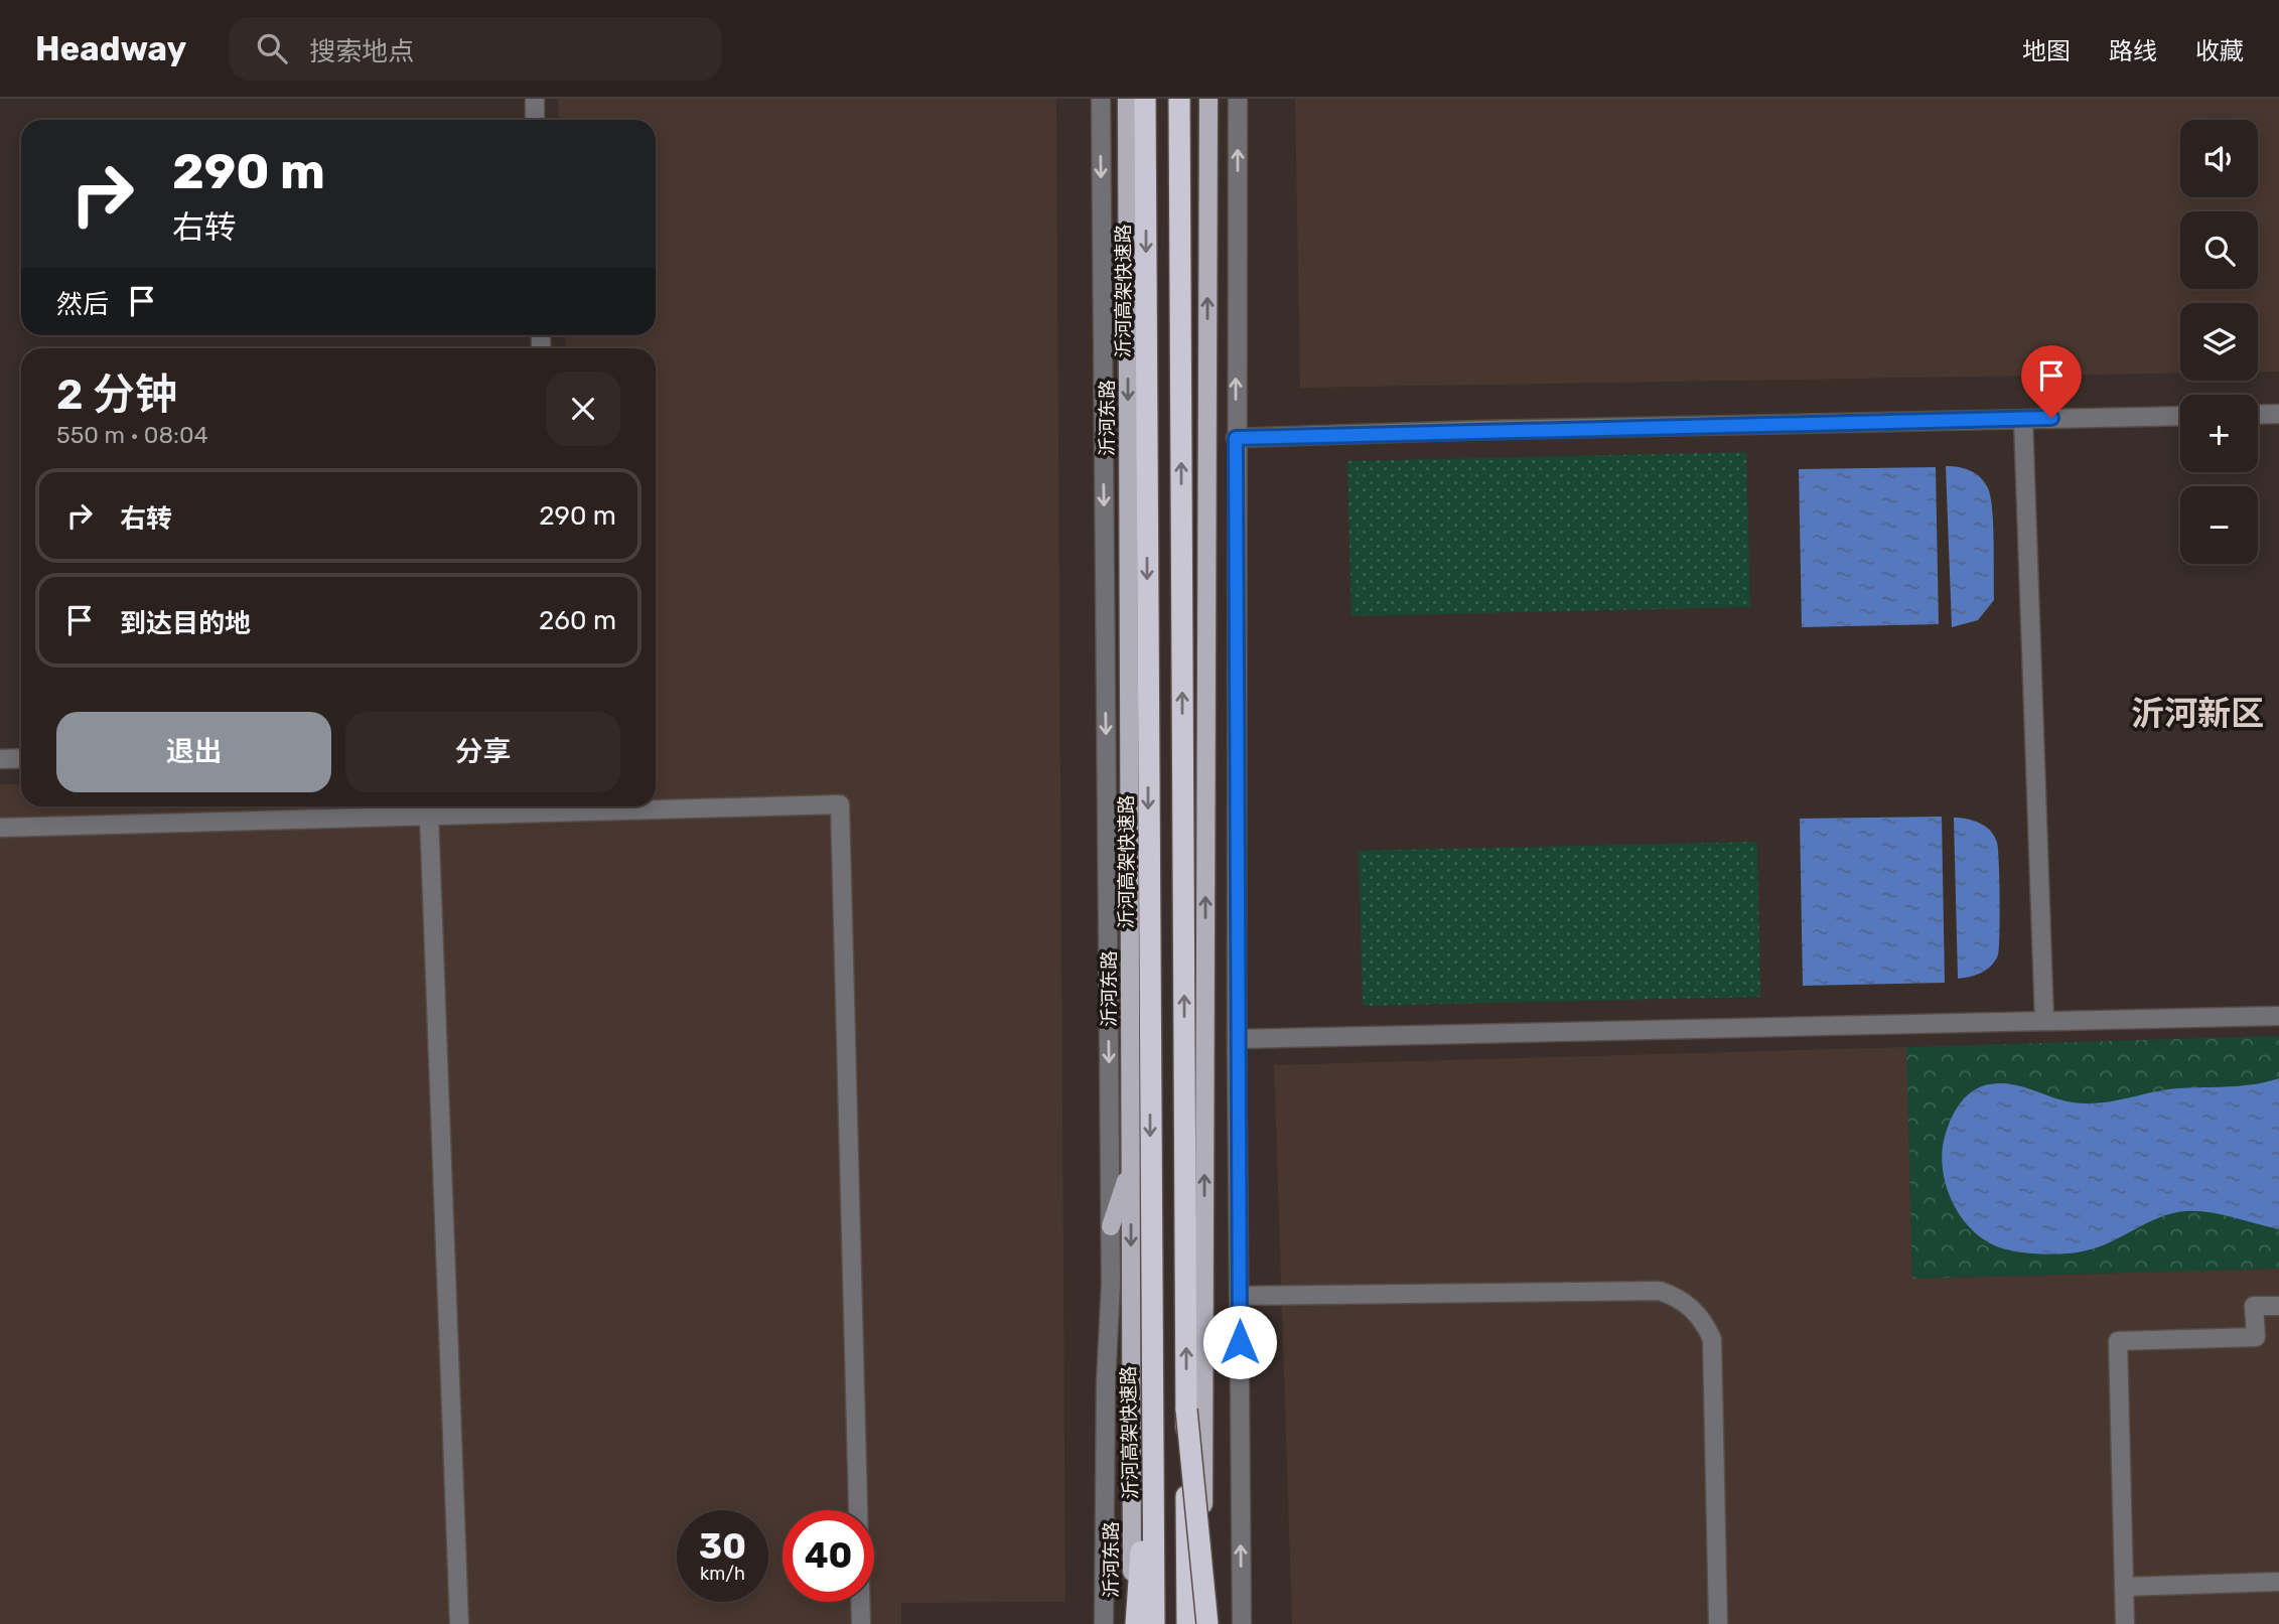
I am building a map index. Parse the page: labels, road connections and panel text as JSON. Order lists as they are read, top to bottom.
{
  "streets": {
    "highway": ["沂河高架快速路"],
    "main road": ["沂河东路"]
  },
  "districts": ["沂河新区"],
  "page": {
    "header": "Headway",
    "search": "搜索地点",
    "nav": ["地图", "路线", "收藏"],
    "map_buttons": ["+", "−"],
    "turn": ["290 m", "右转"],
    "then": "然后",
    "heading": ["2 分钟", "550 m · 08:04"],
    "list": [
      {
        "name": "右转",
        "value": "290 m"
      },
      {
        "name": "到达目的地",
        "value": "260 m"
      }
    ],
    "buttons": ["退出", "分享"],
    "speed": "30 km/h",
    "limit": "40"
  }
}
